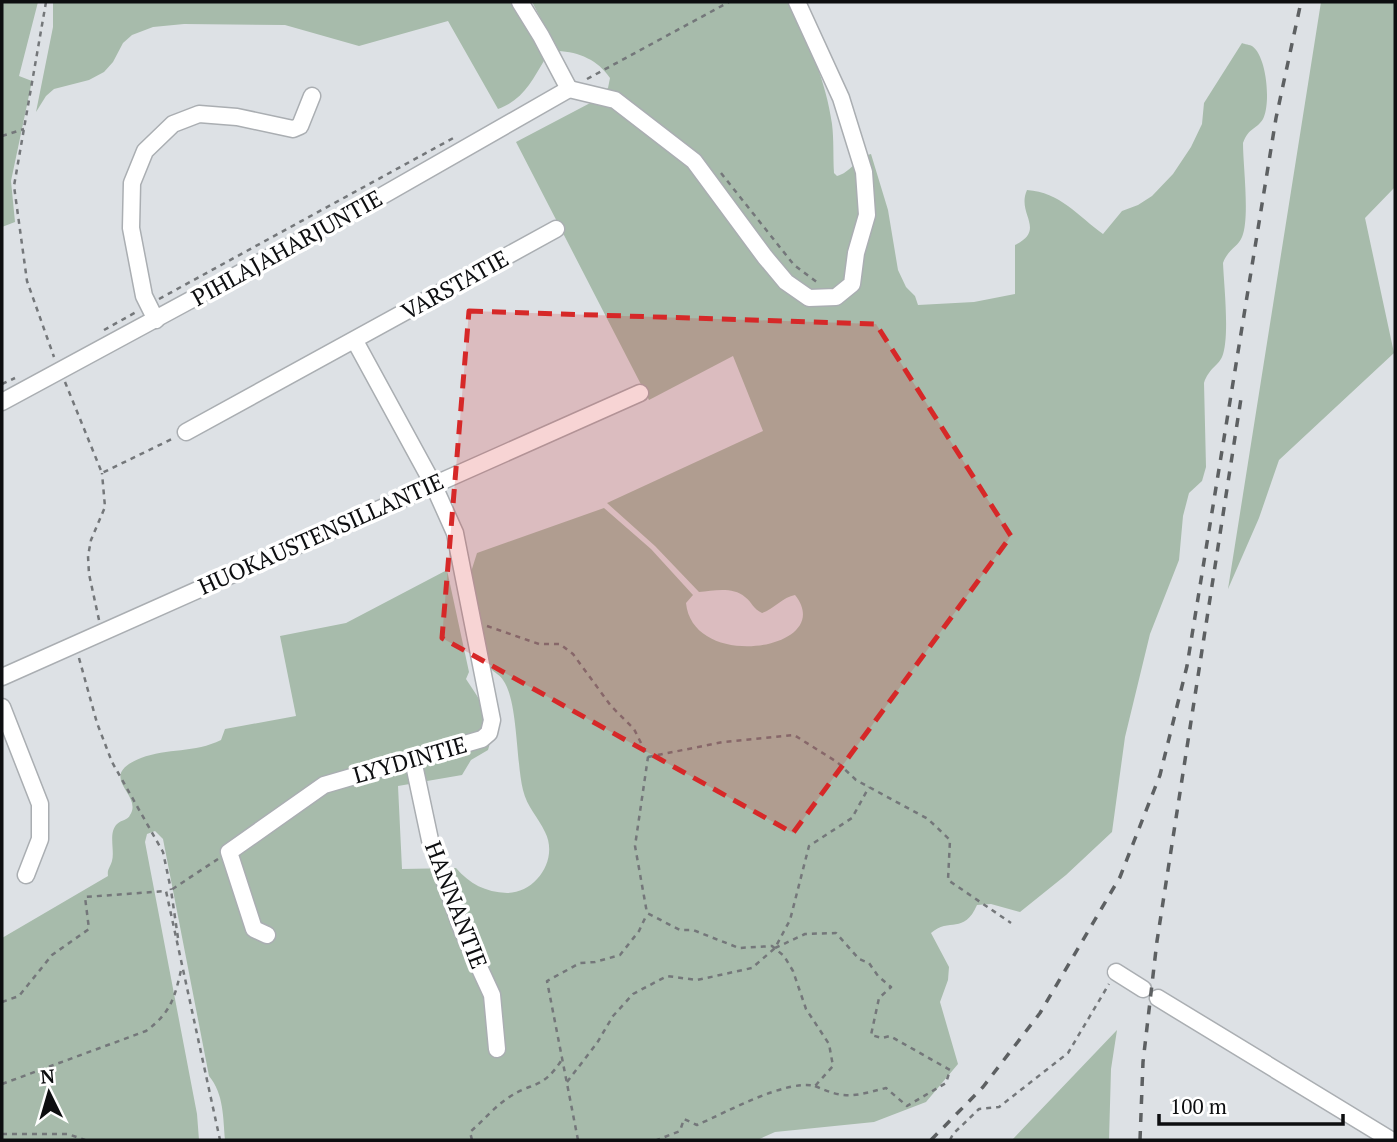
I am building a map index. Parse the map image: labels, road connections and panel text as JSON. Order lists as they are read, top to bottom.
{
  "streets": {
    "street": [
      "PIHLAJAHARJUNTIE",
      "VARSTATIE",
      "HUOKAUSTENSILLANTIE",
      "LYYDINTIE",
      "HANNANTIE"
    ]
  },
  "crossings": [
    ["HUOKAUSTENSILLANTIE", "LYYDINTIE"],
    ["LYYDINTIE", "HANNANTIE"]
  ],
  "scale_bar": "100 m",
  "north": "top"
}
